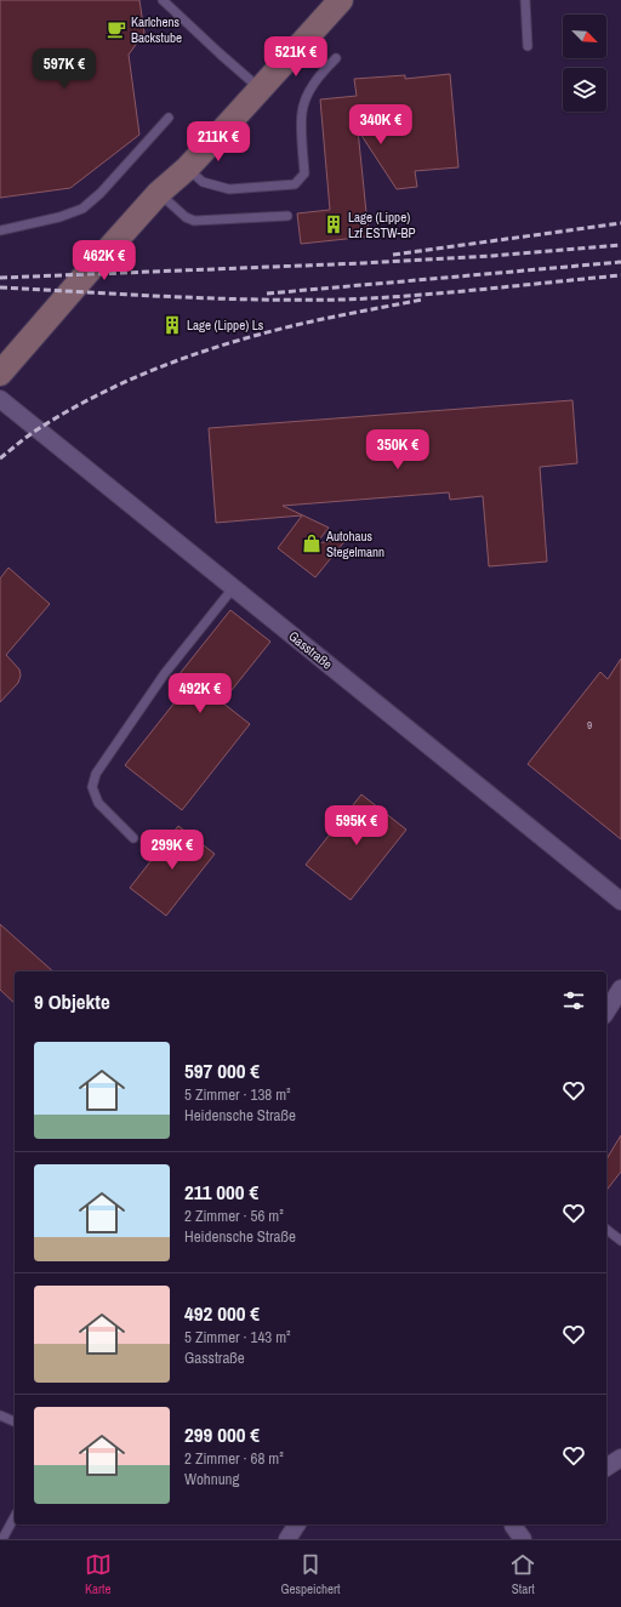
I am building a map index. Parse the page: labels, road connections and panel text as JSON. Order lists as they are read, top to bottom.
{
  "streets": {
    "street": ["Gasstraße"]
  },
  "places": {
    "cafe": ["Karlchens Backstube"],
    "building": ["Lage (Lippe) Lzf ESTW-BP", "Lage (Lippe) Ls"],
    "shop": ["Autohaus Stegelmann"]
  },
  "house_numbers": ["9"],
  "north": "bottom right",
  "page": {
    "price": [
      "521K €",
      "597K €",
      "340K €",
      "211K €",
      "462K €",
      "350K €",
      "492K €",
      "595K €",
      "299K €"
    ],
    "heading": "9 Objekte",
    "list": [
      {
        "name": "597 000 €",
        "note": "5 Zimmer · 138 m² · Heidensche Straße"
      },
      {
        "name": "211 000 €",
        "note": "2 Zimmer · 56 m² · Heidensche Straße"
      },
      {
        "name": "492 000 €",
        "note": "5 Zimmer · 143 m² · Gasstraße"
      },
      {
        "name": "299 000 €",
        "note": "2 Zimmer · 68 m² · Wohnung"
      }
    ],
    "tabs": ["Karte", "Gespeichert", "Start"]
  }
}
